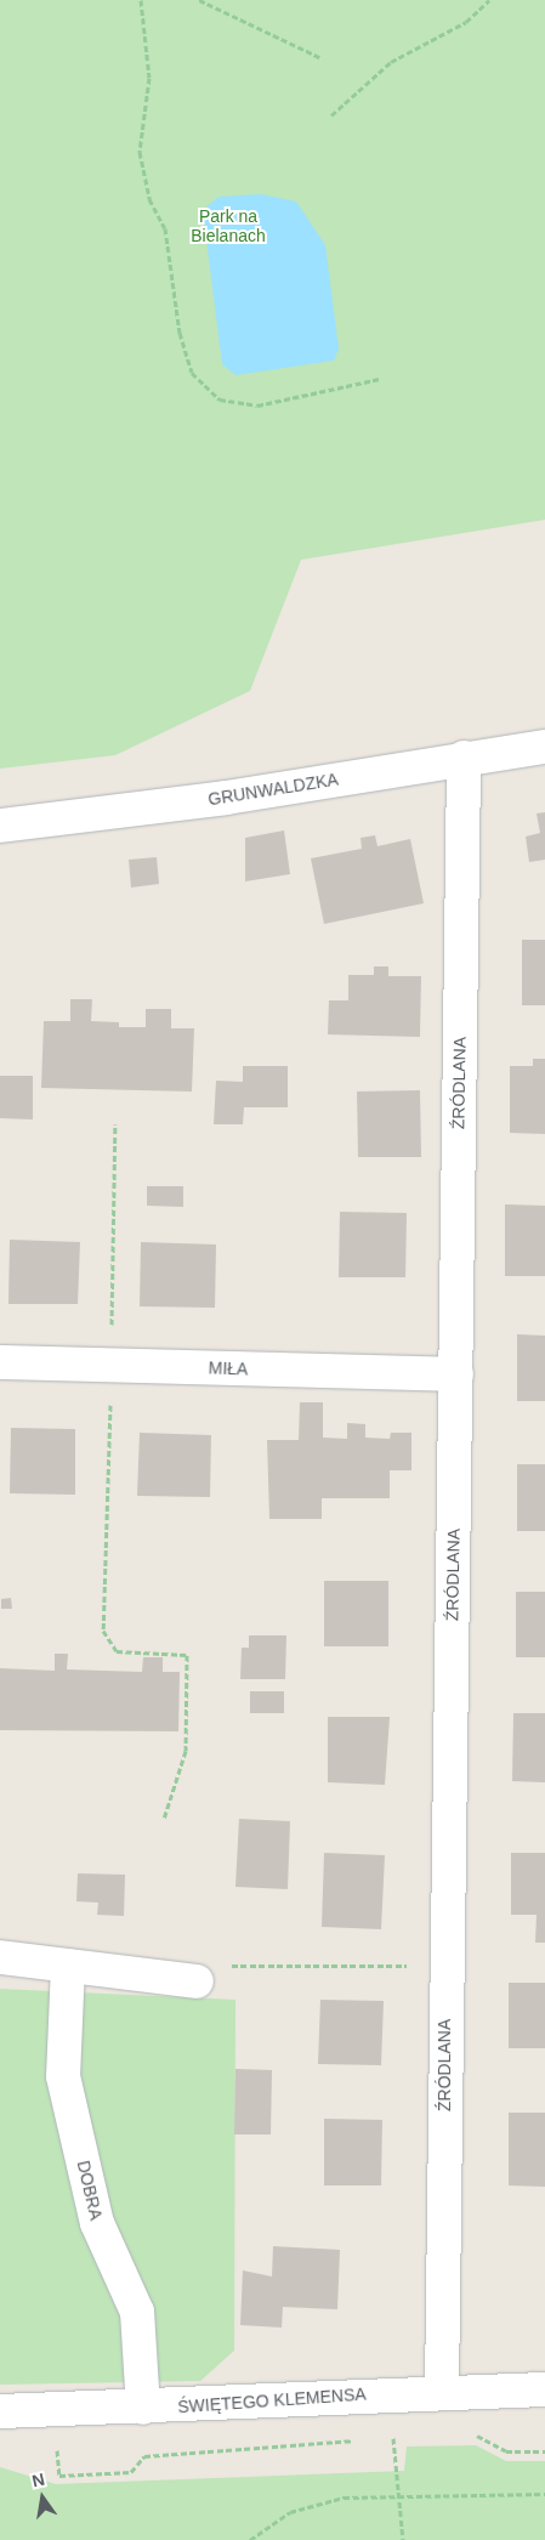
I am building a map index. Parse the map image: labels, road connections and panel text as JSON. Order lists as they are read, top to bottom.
{
  "streets": {
    "street": [
      "GRUNWALDZKA",
      "ŹRÓDLANA",
      "MIŁA",
      "DOBRA",
      "ŚWIĘTEGO KLEMENSA"
    ]
  },
  "crossings": [
    ["GRUNWALDZKA", "ŹRÓDLANA"],
    ["ŹRÓDLANA", "MIŁA"],
    ["ŹRÓDLANA", "ŚWIĘTEGO KLEMENSA"],
    ["DOBRA", "ŚWIĘTEGO KLEMENSA"]
  ],
  "parks": ["Park na Bielanach"],
  "north": "top"
}
